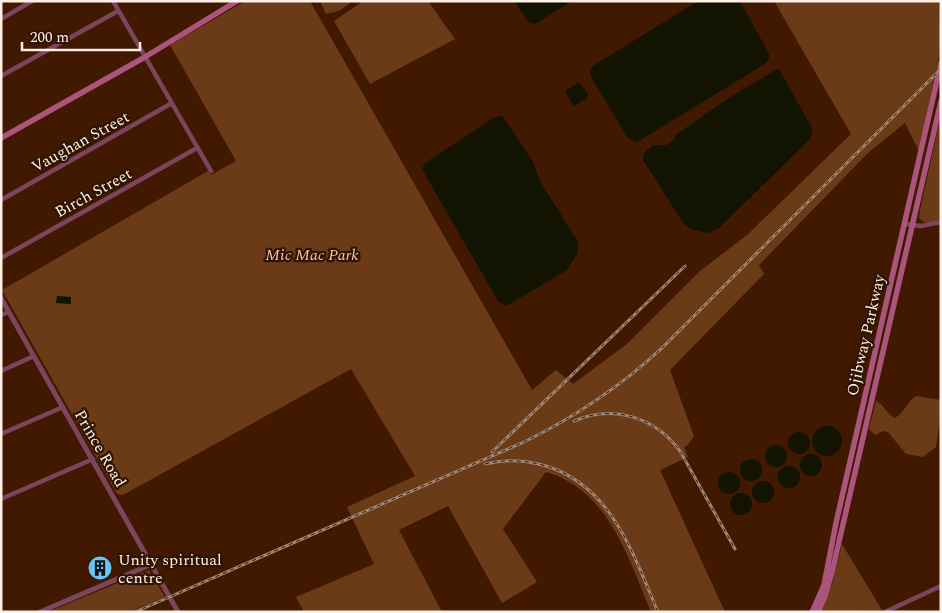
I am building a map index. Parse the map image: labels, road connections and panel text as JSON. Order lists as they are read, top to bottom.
{
  "streets": {
    "main road": ["Ojibway Parkway"],
    "street": ["Vaughan Street", "Birch Street", "Prince Road"]
  },
  "parks": ["Mic Mac Park"],
  "places": {
    "building": ["Unity spiritual centre"]
  },
  "scale_bar": "200 m"
}
